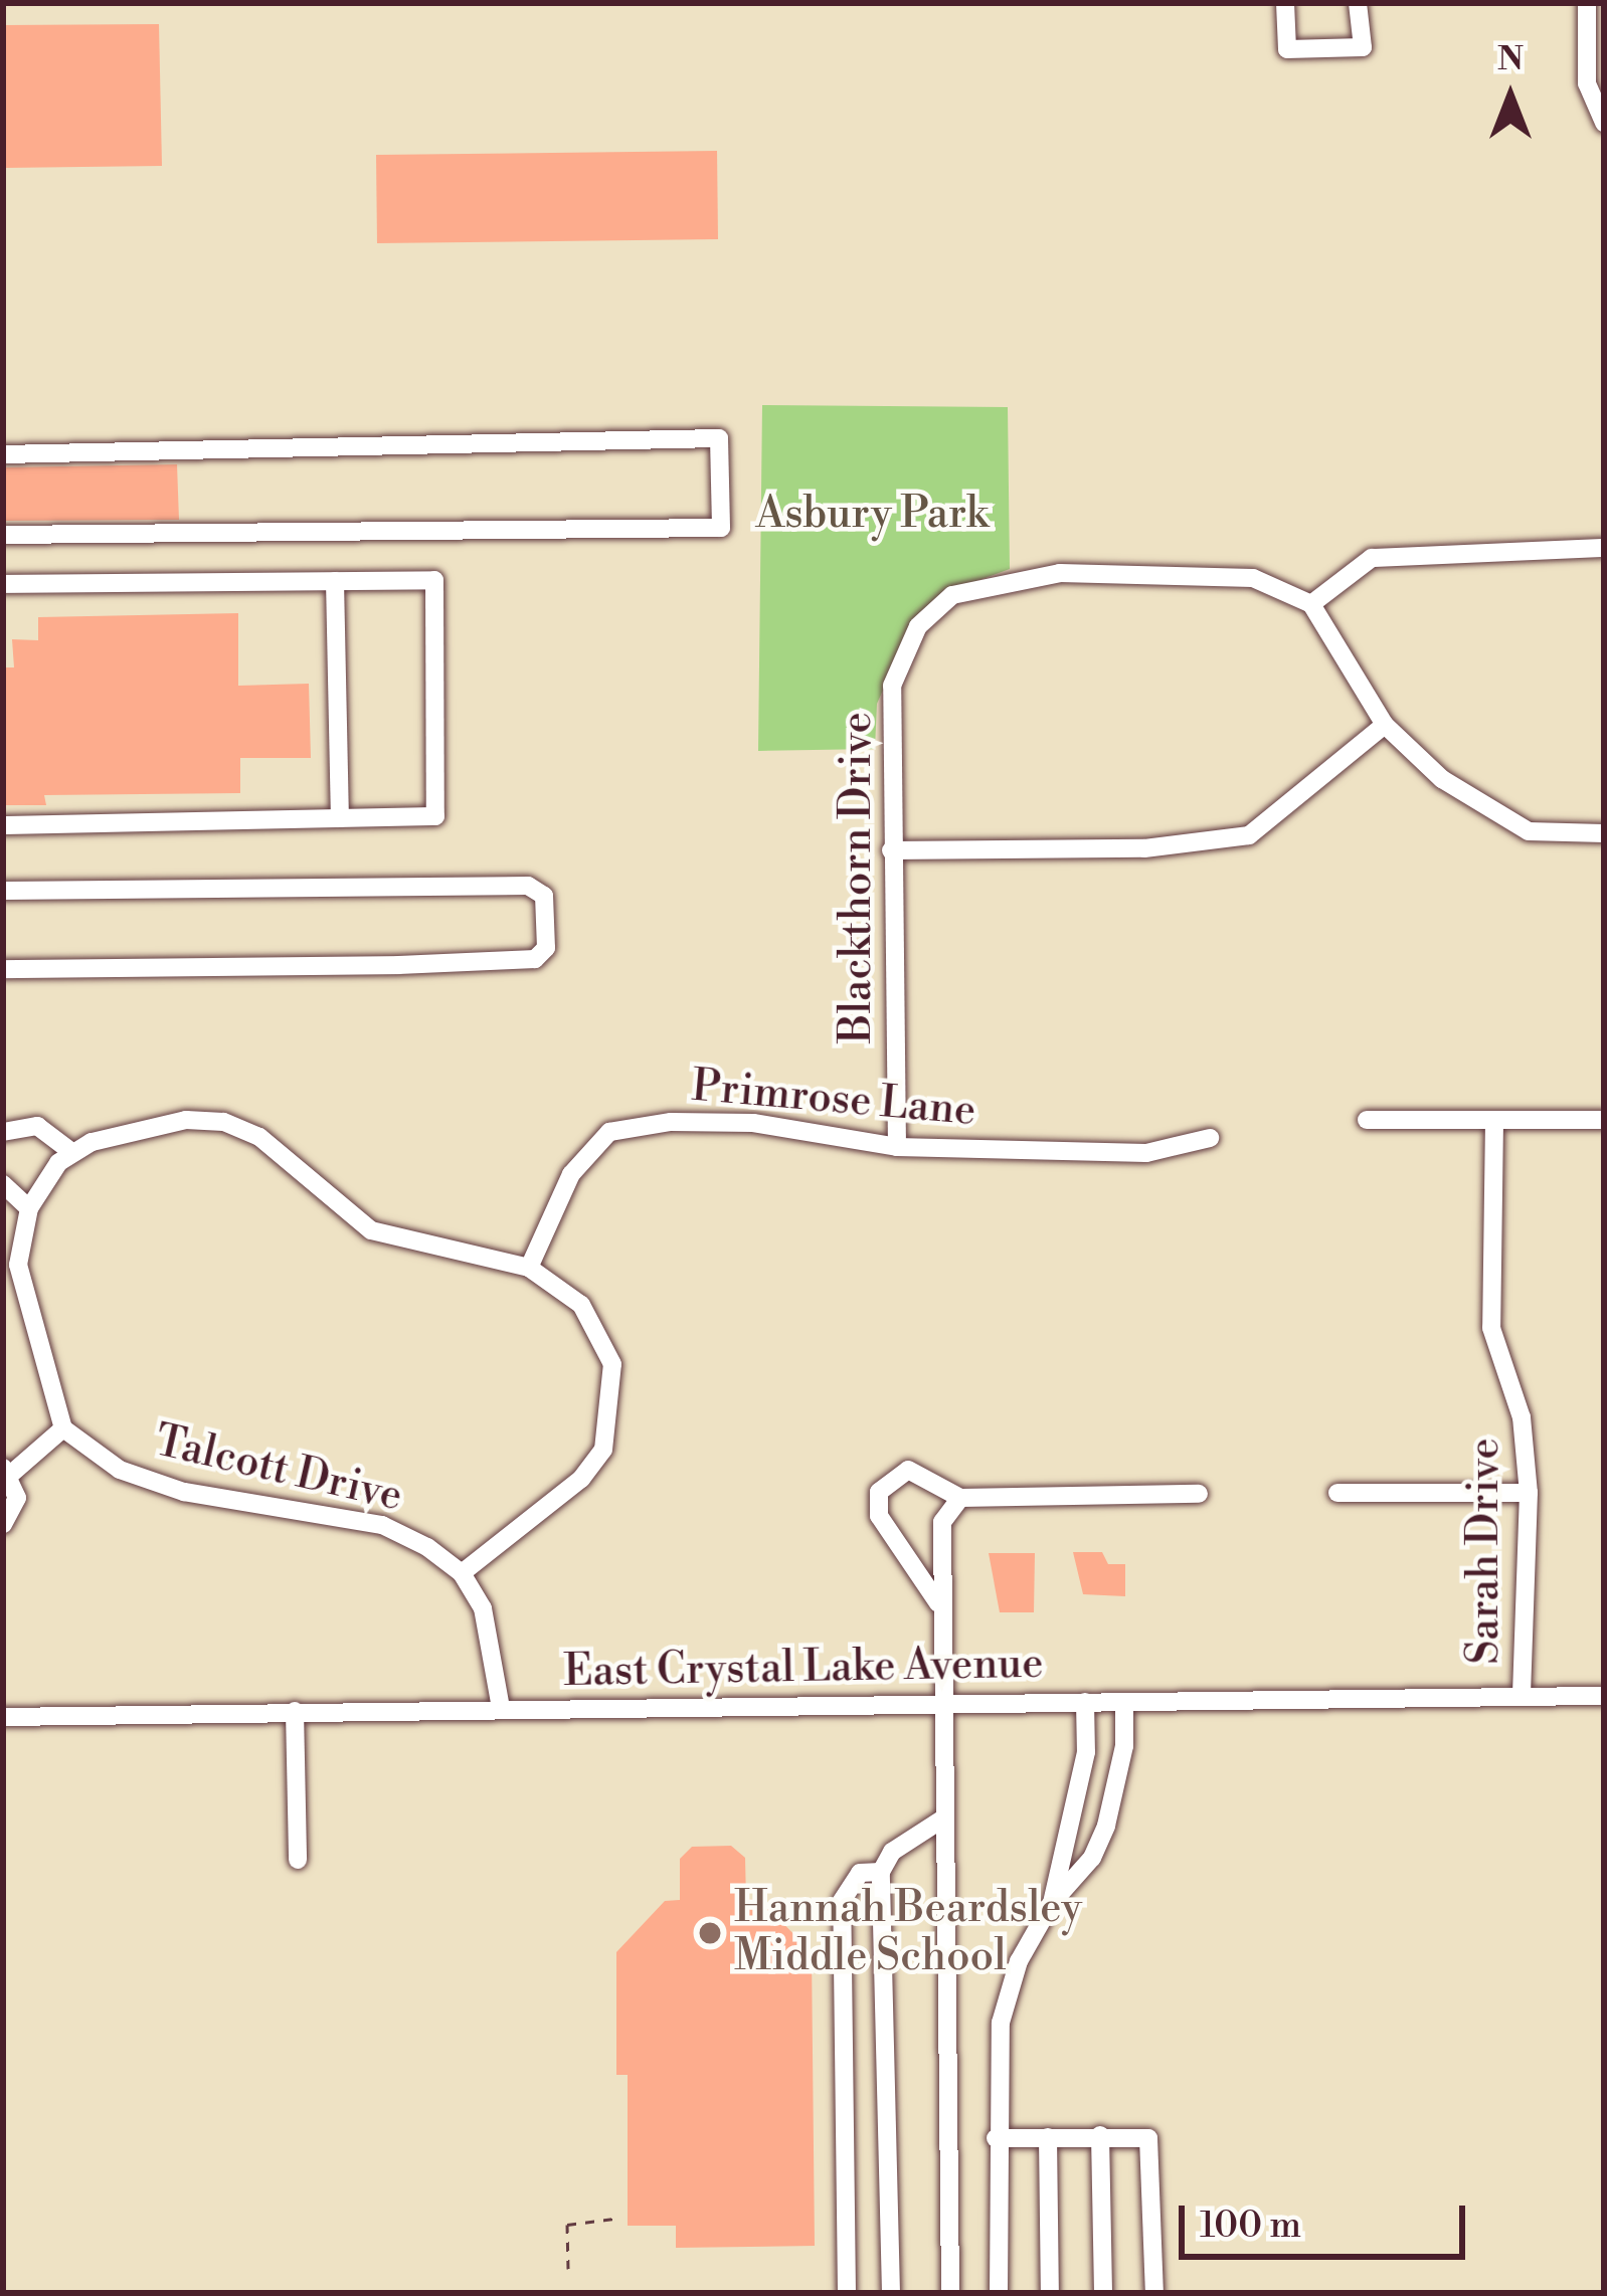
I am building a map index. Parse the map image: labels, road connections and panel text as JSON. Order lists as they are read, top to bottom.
{
  "streets": {
    "street": [
      "Blackthorn Drive",
      "Primrose Lane",
      "Talcott Drive",
      "Sarah Drive",
      "East Crystal Lake Avenue"
    ]
  },
  "crossings": [
    ["Blackthorn Drive", "Primrose Lane"],
    ["Sarah Drive", "East Crystal Lake Avenue"]
  ],
  "parks": ["Asbury Park"],
  "places": ["Hannah Beardsley Middle School"],
  "scale_bar": "100 m",
  "north": "top"
}
